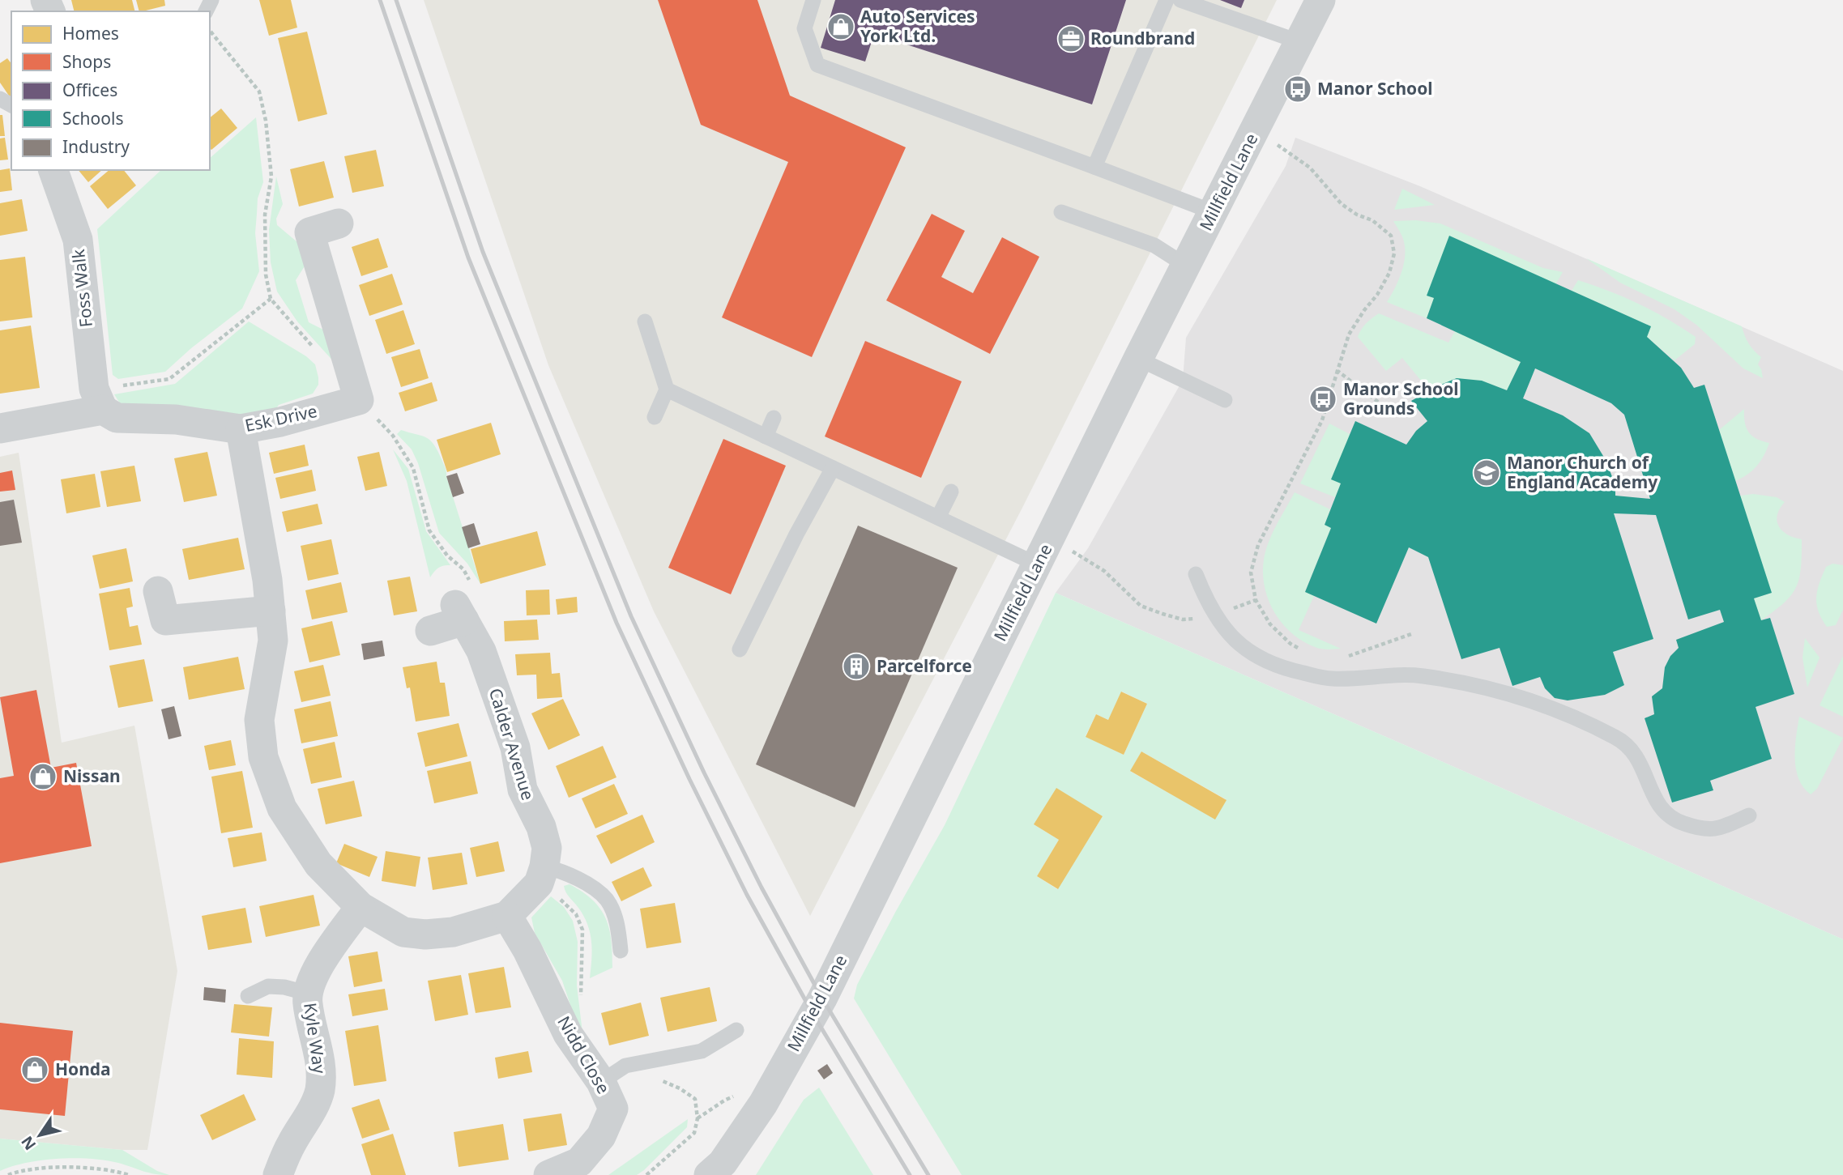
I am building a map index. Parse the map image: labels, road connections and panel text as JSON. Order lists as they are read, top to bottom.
{
  "streets": {
    "street": [
      "Millfield Lane",
      "Foss Walk",
      "Esk Drive",
      "Calder Avenue",
      "Kyle Way",
      "Nidd Close"
    ]
  },
  "crossings": [
    ["Foss Walk", "Esk Drive"],
    ["Esk Drive", "Calder Avenue"],
    ["Calder Avenue", "Kyle Way"],
    ["Calder Avenue", "Nidd Close"]
  ],
  "places": {
    "shop": ["Auto Services York Ltd.", "Nissan", "Honda"],
    "office": ["Roundbrand"],
    "bus stop": ["Manor School", "Manor School Grounds"],
    "school or university": ["Manor Church of England Academy"],
    "building": ["Parcelforce"]
  },
  "legend": [
    "Homes",
    "Shops",
    "Offices",
    "Schools",
    "Industry"
  ],
  "north": "bottom left"
}
